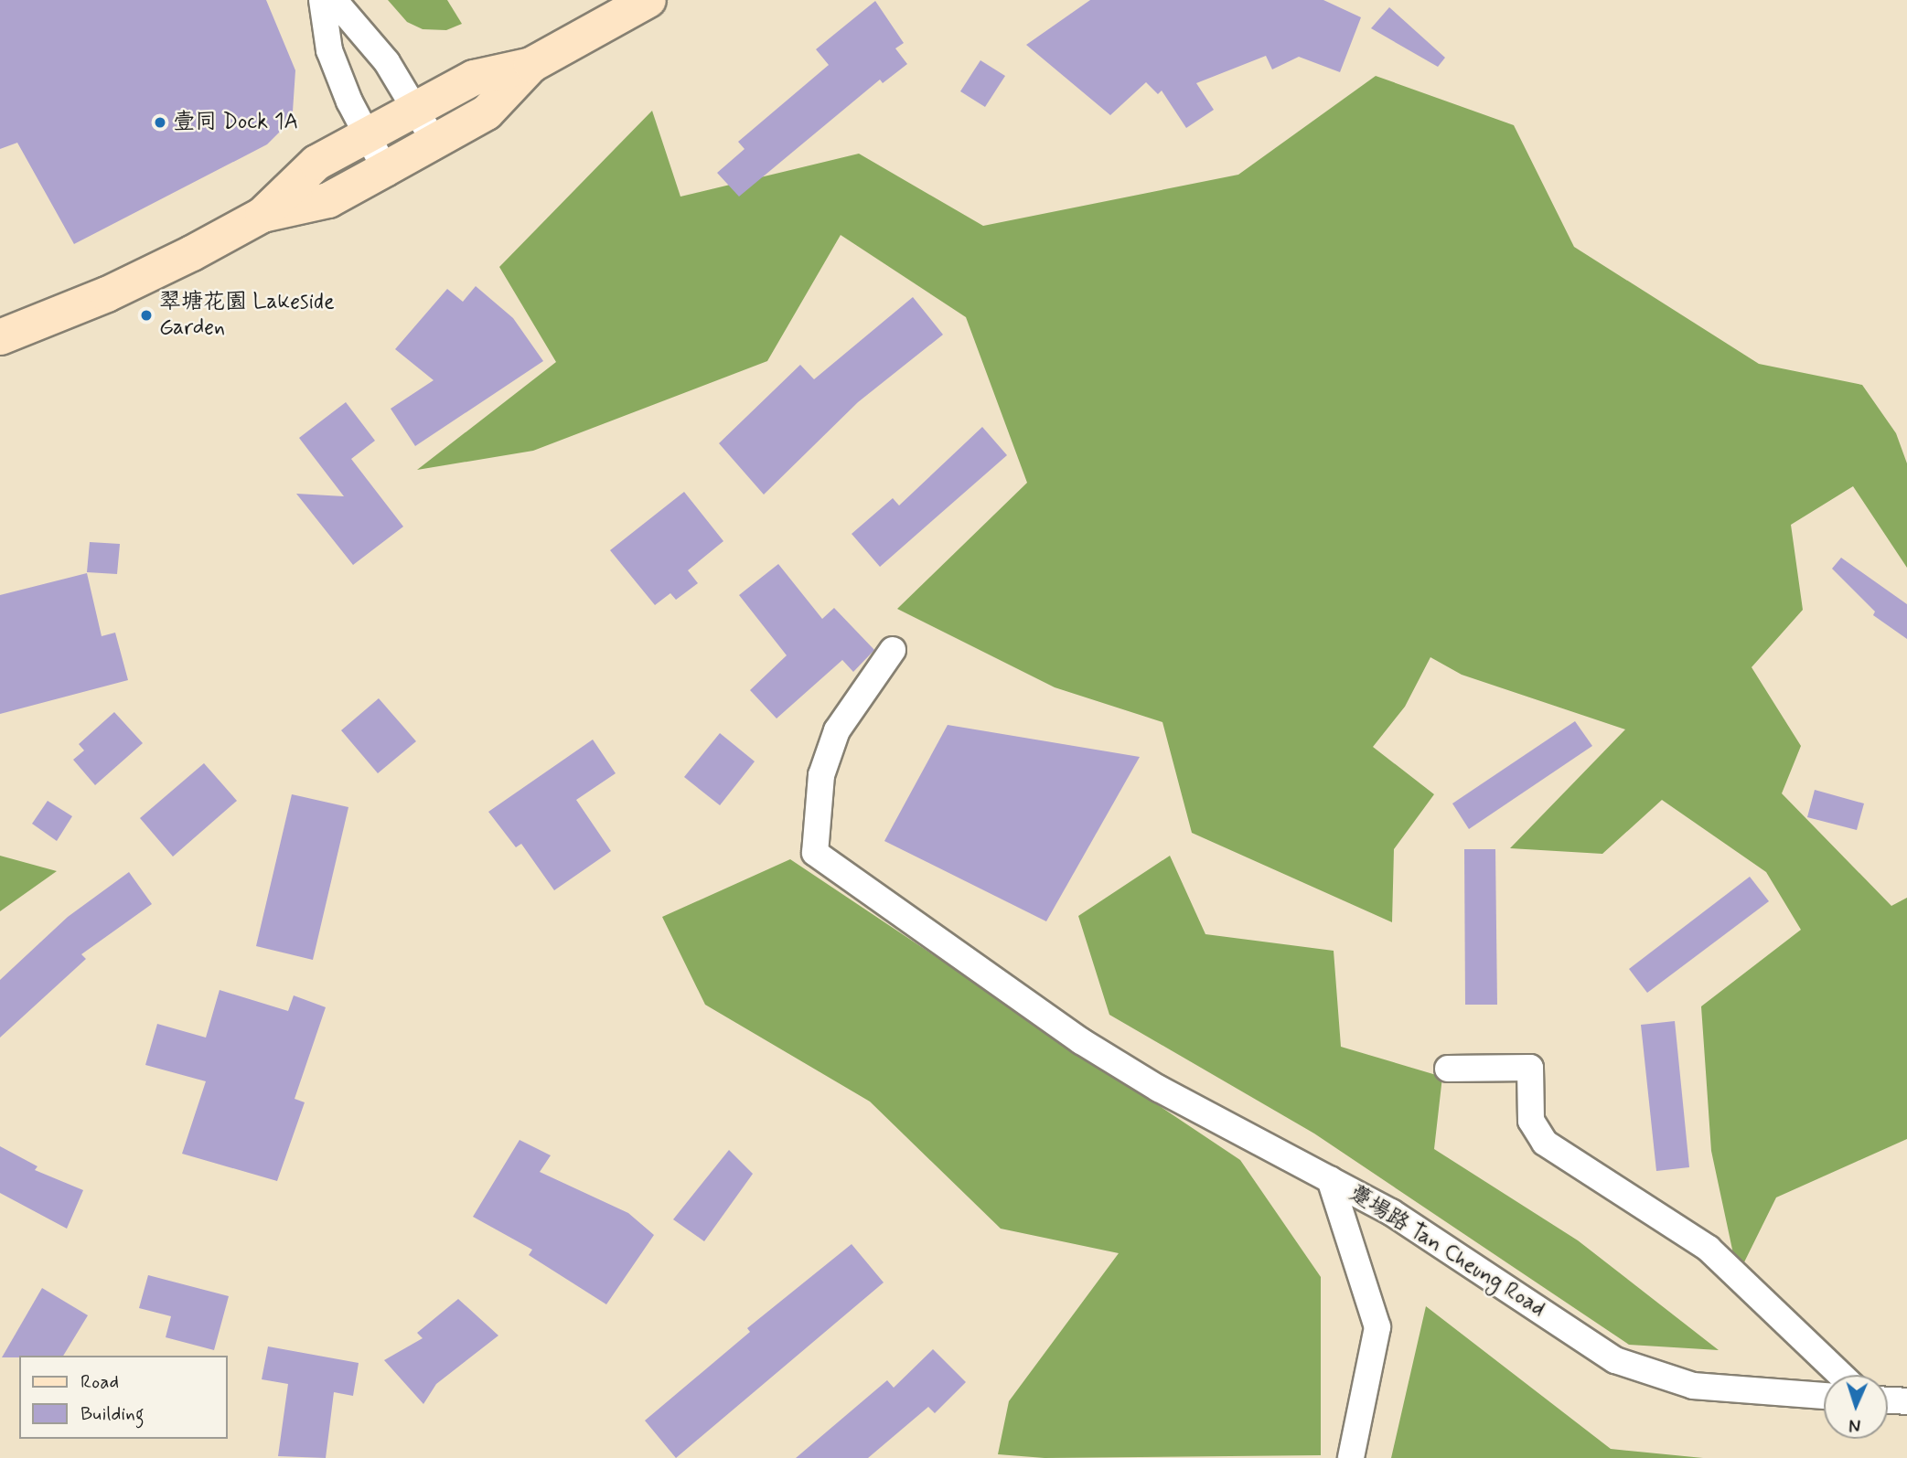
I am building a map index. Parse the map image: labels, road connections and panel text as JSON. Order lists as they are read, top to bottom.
{
  "streets": {
    "street": ["躉場路 Tan Cheung Road"]
  },
  "places": ["壹同 Dock 1A", "翠塘花園 Lakeside Garden"],
  "legend": ["Road", "Building"],
  "north": "bottom"
}
